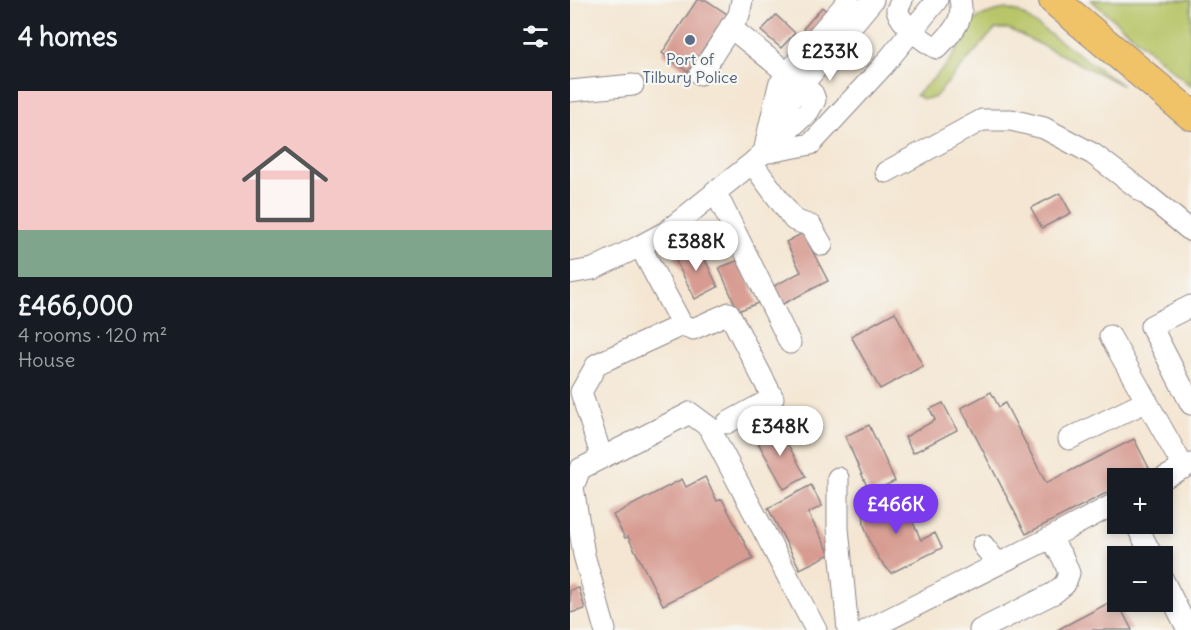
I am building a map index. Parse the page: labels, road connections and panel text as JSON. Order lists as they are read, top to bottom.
{
  "places": ["Port of Tilbury Police"],
  "page": {
    "heading": "4 homes",
    "price": [
      "£233K",
      "£388K",
      "£348K",
      "£466K"
    ],
    "list": [
      {
        "name": "£466,000",
        "note": "4 rooms · 120 m² · House"
      }
    ],
    "map_buttons": ["+", "−"]
  }
}
